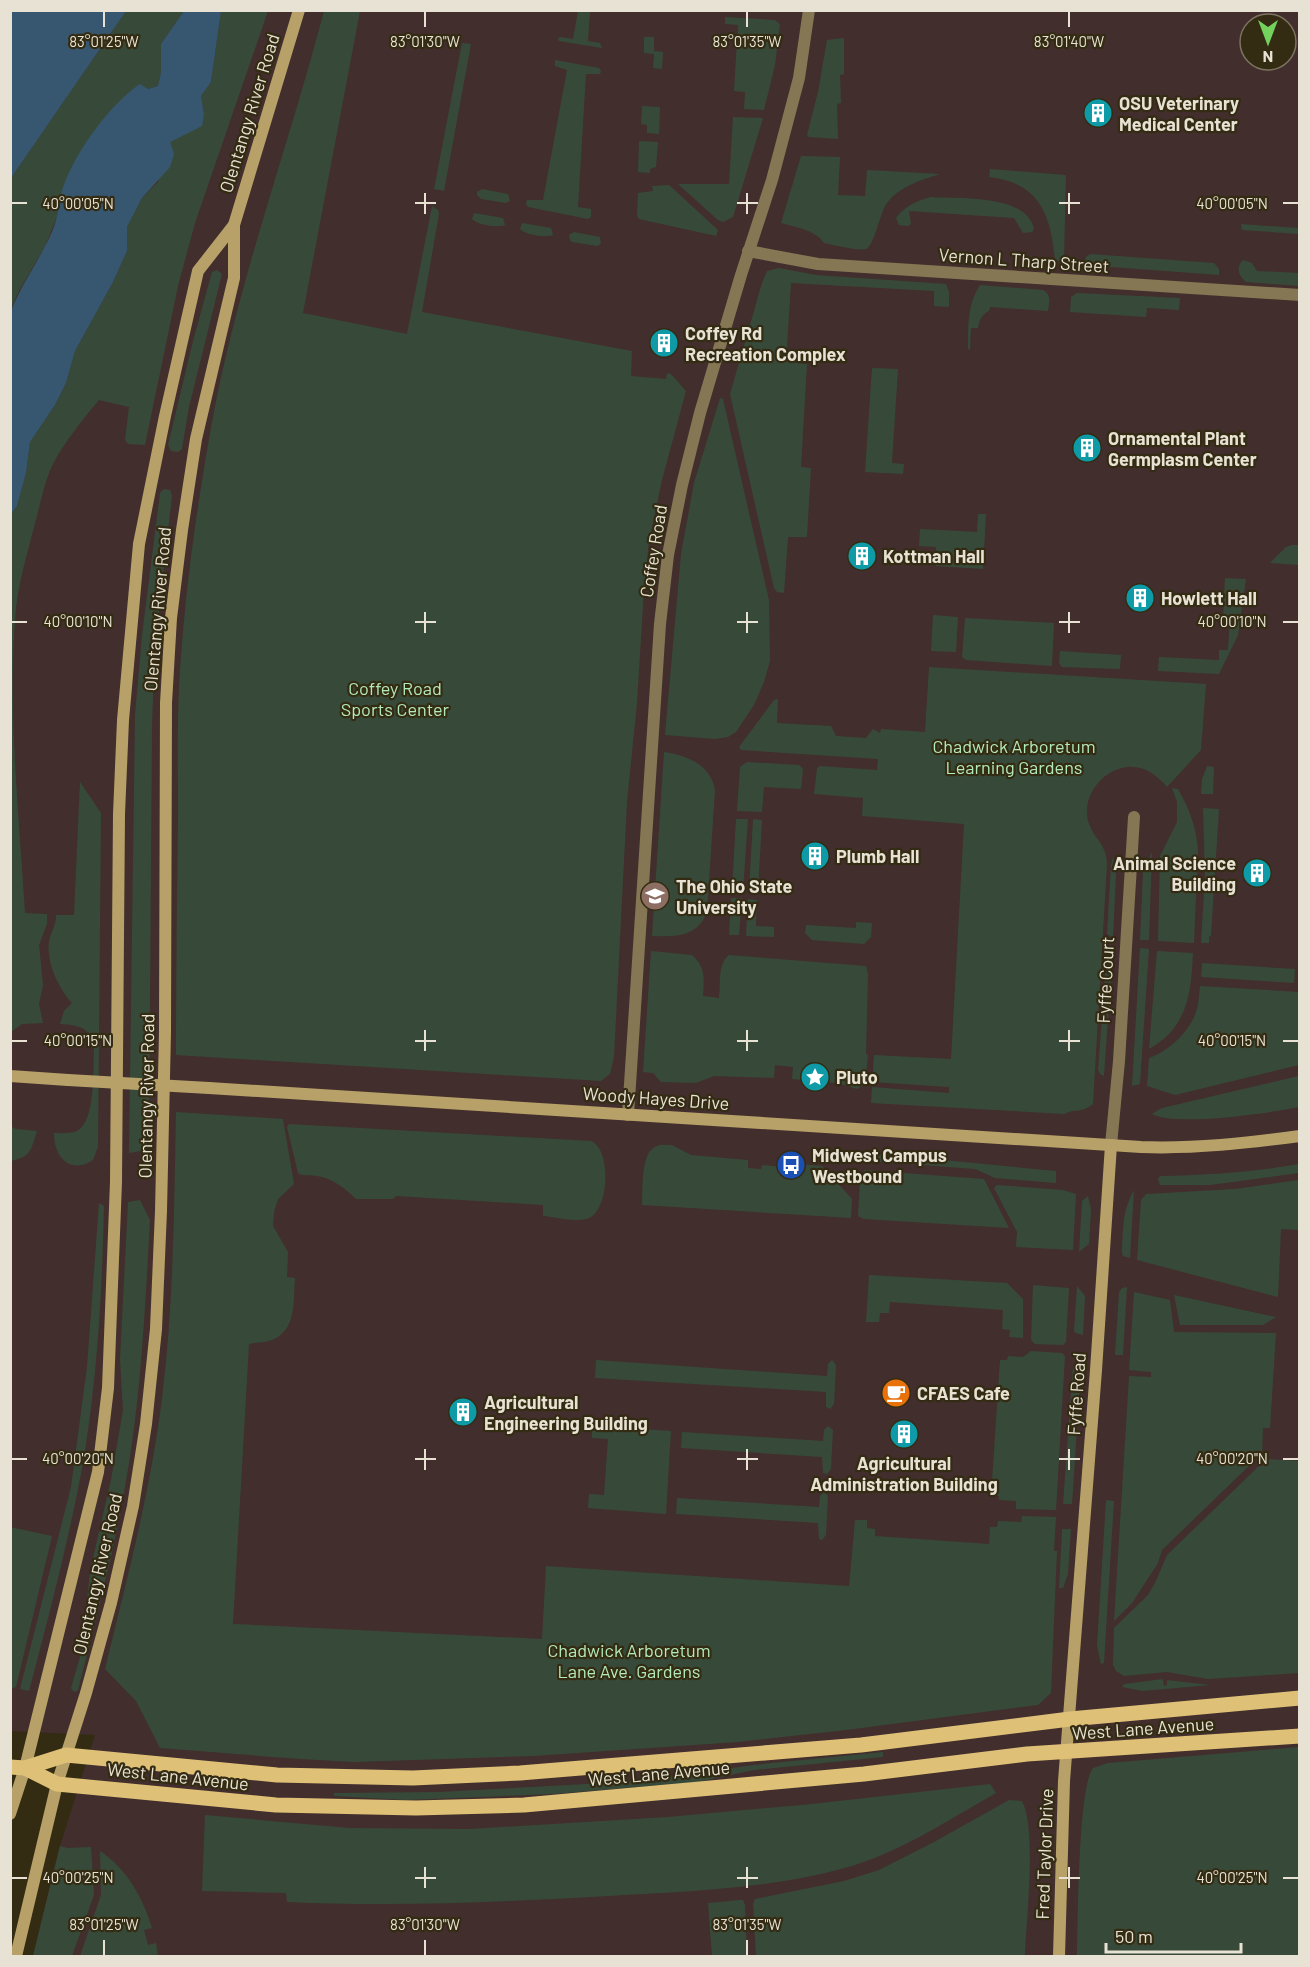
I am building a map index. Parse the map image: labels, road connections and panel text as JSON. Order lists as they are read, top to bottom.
{
  "streets": {
    "main road": [
      "Olentangy River Road",
      "Woody Hayes Drive",
      "Fyffe Road",
      "West Lane Avenue",
      "Fred Taylor Drive"
    ],
    "street": ["Vernon L Tharp Street", "Coffey Road", "Fyffe Court"]
  },
  "crossings": [
    ["Olentangy River Road", "West Lane Avenue"],
    ["Vernon L Tharp Street", "Coffey Road"],
    ["Coffey Road", "Woody Hayes Drive"],
    ["Fyffe Court", "Woody Hayes Drive"],
    ["Fyffe Court", "Fyffe Road"],
    ["Woody Hayes Drive", "Fyffe Road"],
    ["Fyffe Road", "West Lane Avenue"],
    ["Fyffe Road", "Fred Taylor Drive"],
    ["West Lane Avenue", "Fred Taylor Drive"]
  ],
  "parks": ["Coffey Road Sports Center", "Chadwick Arboretum Learning Gardens", "Chadwick Arboretum Lane Ave. Gardens"],
  "places": {
    "building": [
      "OSU Veterinary Medical Center",
      "Coffey Rd Recreation Complex",
      "Ornamental Plant Germplasm Center",
      "Kottman Hall",
      "Howlett Hall",
      "Plumb Hall",
      "Animal Science Building",
      "Agricultural Engineering Building",
      "Agricultural Administration Building"
    ],
    "school or university": ["The Ohio State University"],
    "place": ["Pluto"],
    "bus stop": ["Midwest Campus Westbound"],
    "cafe": ["CFAES Cafe"]
  },
  "scale_bar": "50 m",
  "north": "bottom",
  "coordinates": [
    "83°01'25\"W",
    "83°01'30\"W",
    "83°01'35\"W",
    "83°01'40\"W",
    "40°00'05\"N",
    "40°00'10\"N",
    "40°00'15\"N",
    "40°00'20\"N",
    "40°00'25\"N"
  ]
}
